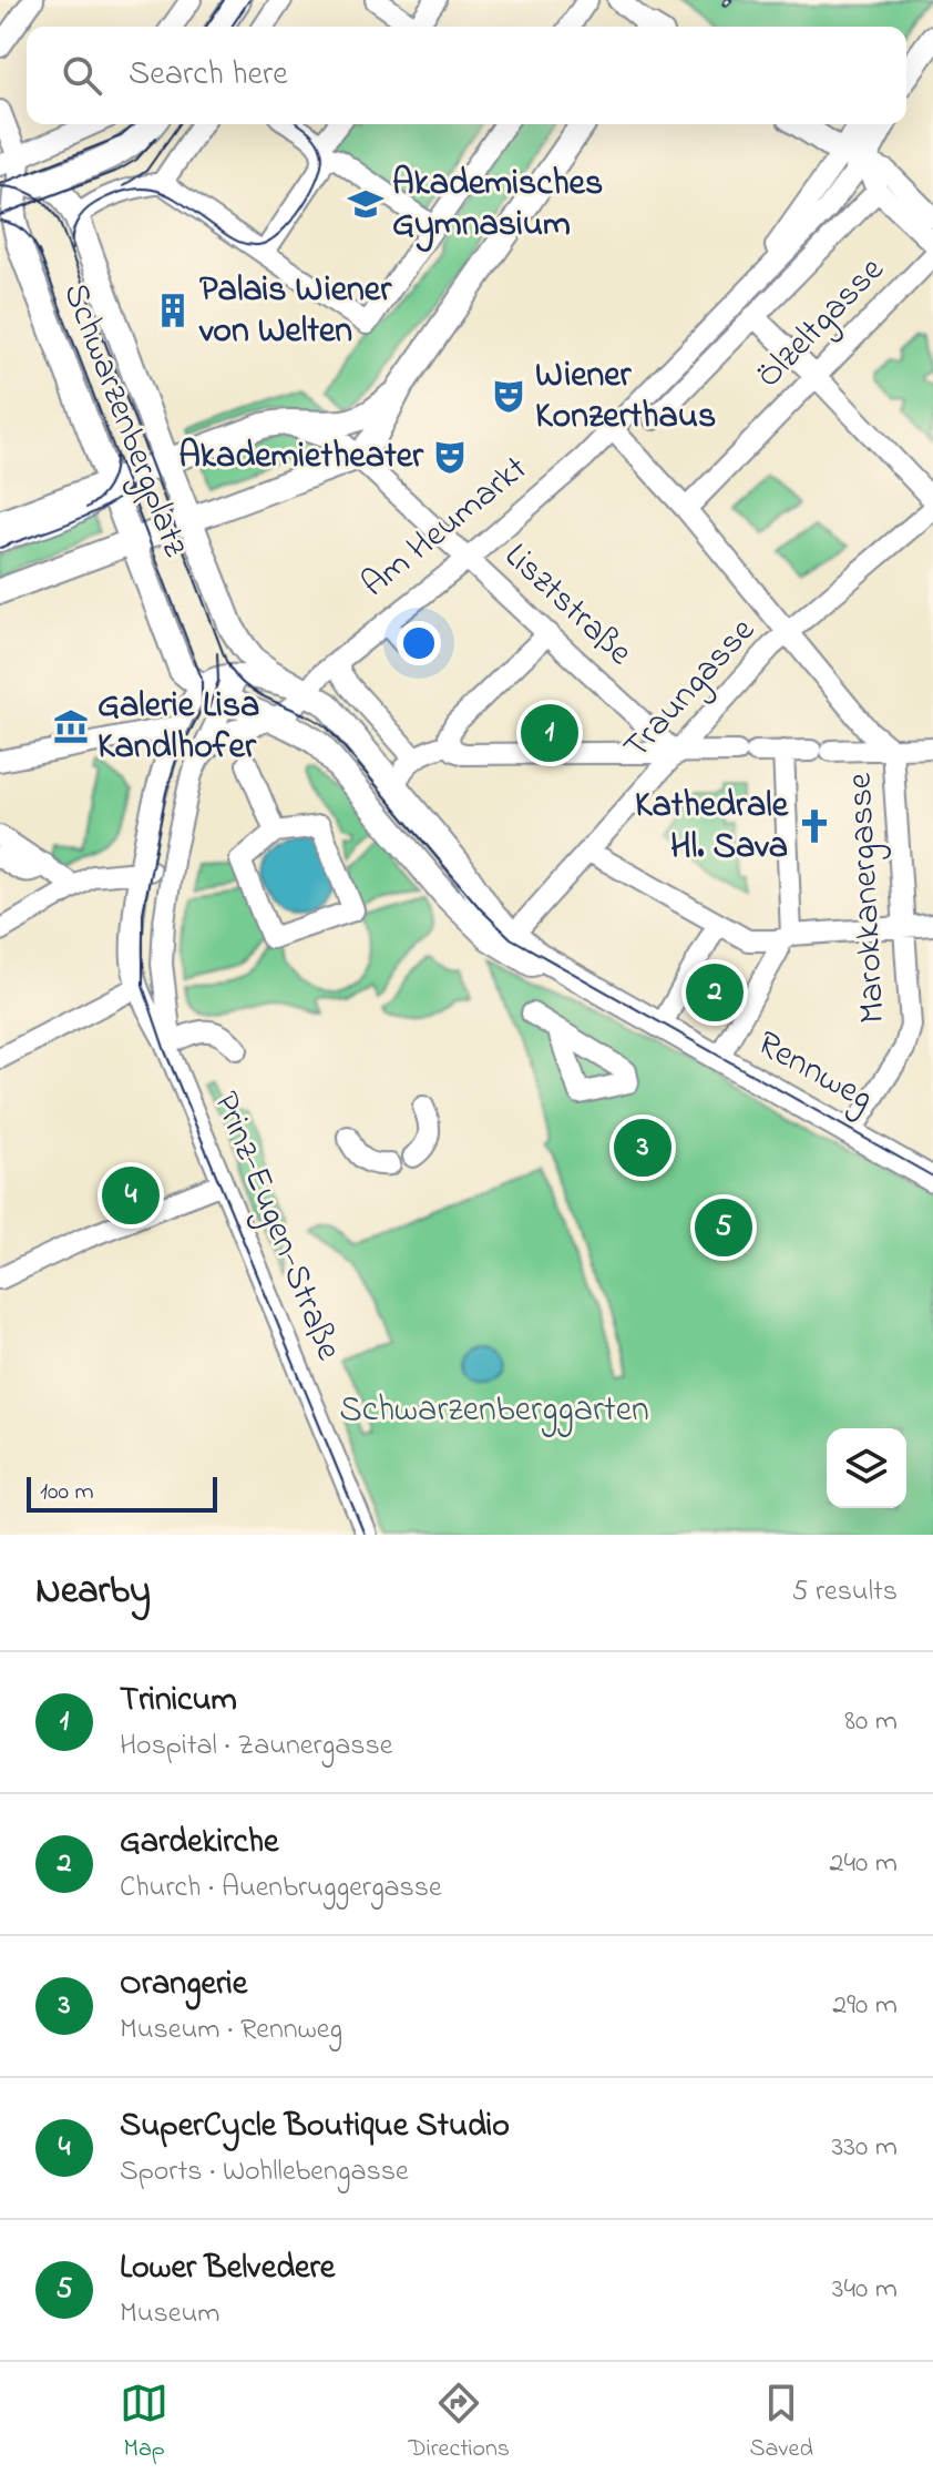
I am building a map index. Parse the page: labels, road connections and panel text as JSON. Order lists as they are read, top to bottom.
{
  "streets": {
    "main road": ["Schwarzenbergplatz", "Am Heumarkt", "Rennweg"],
    "street": [
      "Ölzeltgasse",
      "Lisztstraße",
      "Traungasse",
      "Marokkanergasse",
      "Prinz-Eugen-Straße"
    ]
  },
  "crossings": [
    ["Ölzeltgasse", "Marokkanergasse"],
    ["Schwarzenbergplatz", "Am Heumarkt"],
    ["Schwarzenbergplatz", "Traungasse"],
    ["Schwarzenbergplatz", "Rennweg"],
    ["Schwarzenbergplatz", "Prinz-Eugen-Straße"],
    ["Am Heumarkt", "Lisztstraße"],
    ["Am Heumarkt", "Marokkanergasse"],
    ["Lisztstraße", "Traungasse"],
    ["Traungasse", "Marokkanergasse"],
    ["Traungasse", "Rennweg"],
    ["Marokkanergasse", "Rennweg"]
  ],
  "parks": ["Schwarzenberggarten"],
  "places": {
    "school or university": ["Akademisches Gymnasium"],
    "building": ["Palais Wiener von Welten"],
    "theatre": ["Wiener Konzerthaus", "Akademietheater"],
    "museum": ["Galerie Lisa Kandlhofer"],
    "church": ["Kathedrale Hl. Sava"]
  },
  "scale_bar": "100 m",
  "page": {
    "search": "Search here",
    "pins": [
      "1",
      "2",
      "3",
      "4",
      "5"
    ],
    "scale": "100 m",
    "heading": ["Nearby", "5 results"],
    "list": [
      {
        "mark": "1",
        "name": "Trinicum",
        "note": "Hospital · Zaunergasse",
        "value": "80 m"
      },
      {
        "mark": "2",
        "name": "Gardekirche",
        "note": "Church · Auenbruggergasse",
        "value": "240 m"
      },
      {
        "mark": "3",
        "name": "Orangerie",
        "note": "Museum · Rennweg",
        "value": "290 m"
      },
      {
        "mark": "4",
        "name": "SuperCycle Boutique Studio",
        "note": "Sports · Wohllebengasse",
        "value": "330 m"
      },
      {
        "mark": "5",
        "name": "Lower Belvedere",
        "note": "Museum",
        "value": "340 m"
      }
    ],
    "nav": ["Map", "Directions", "Saved"]
  }
}
